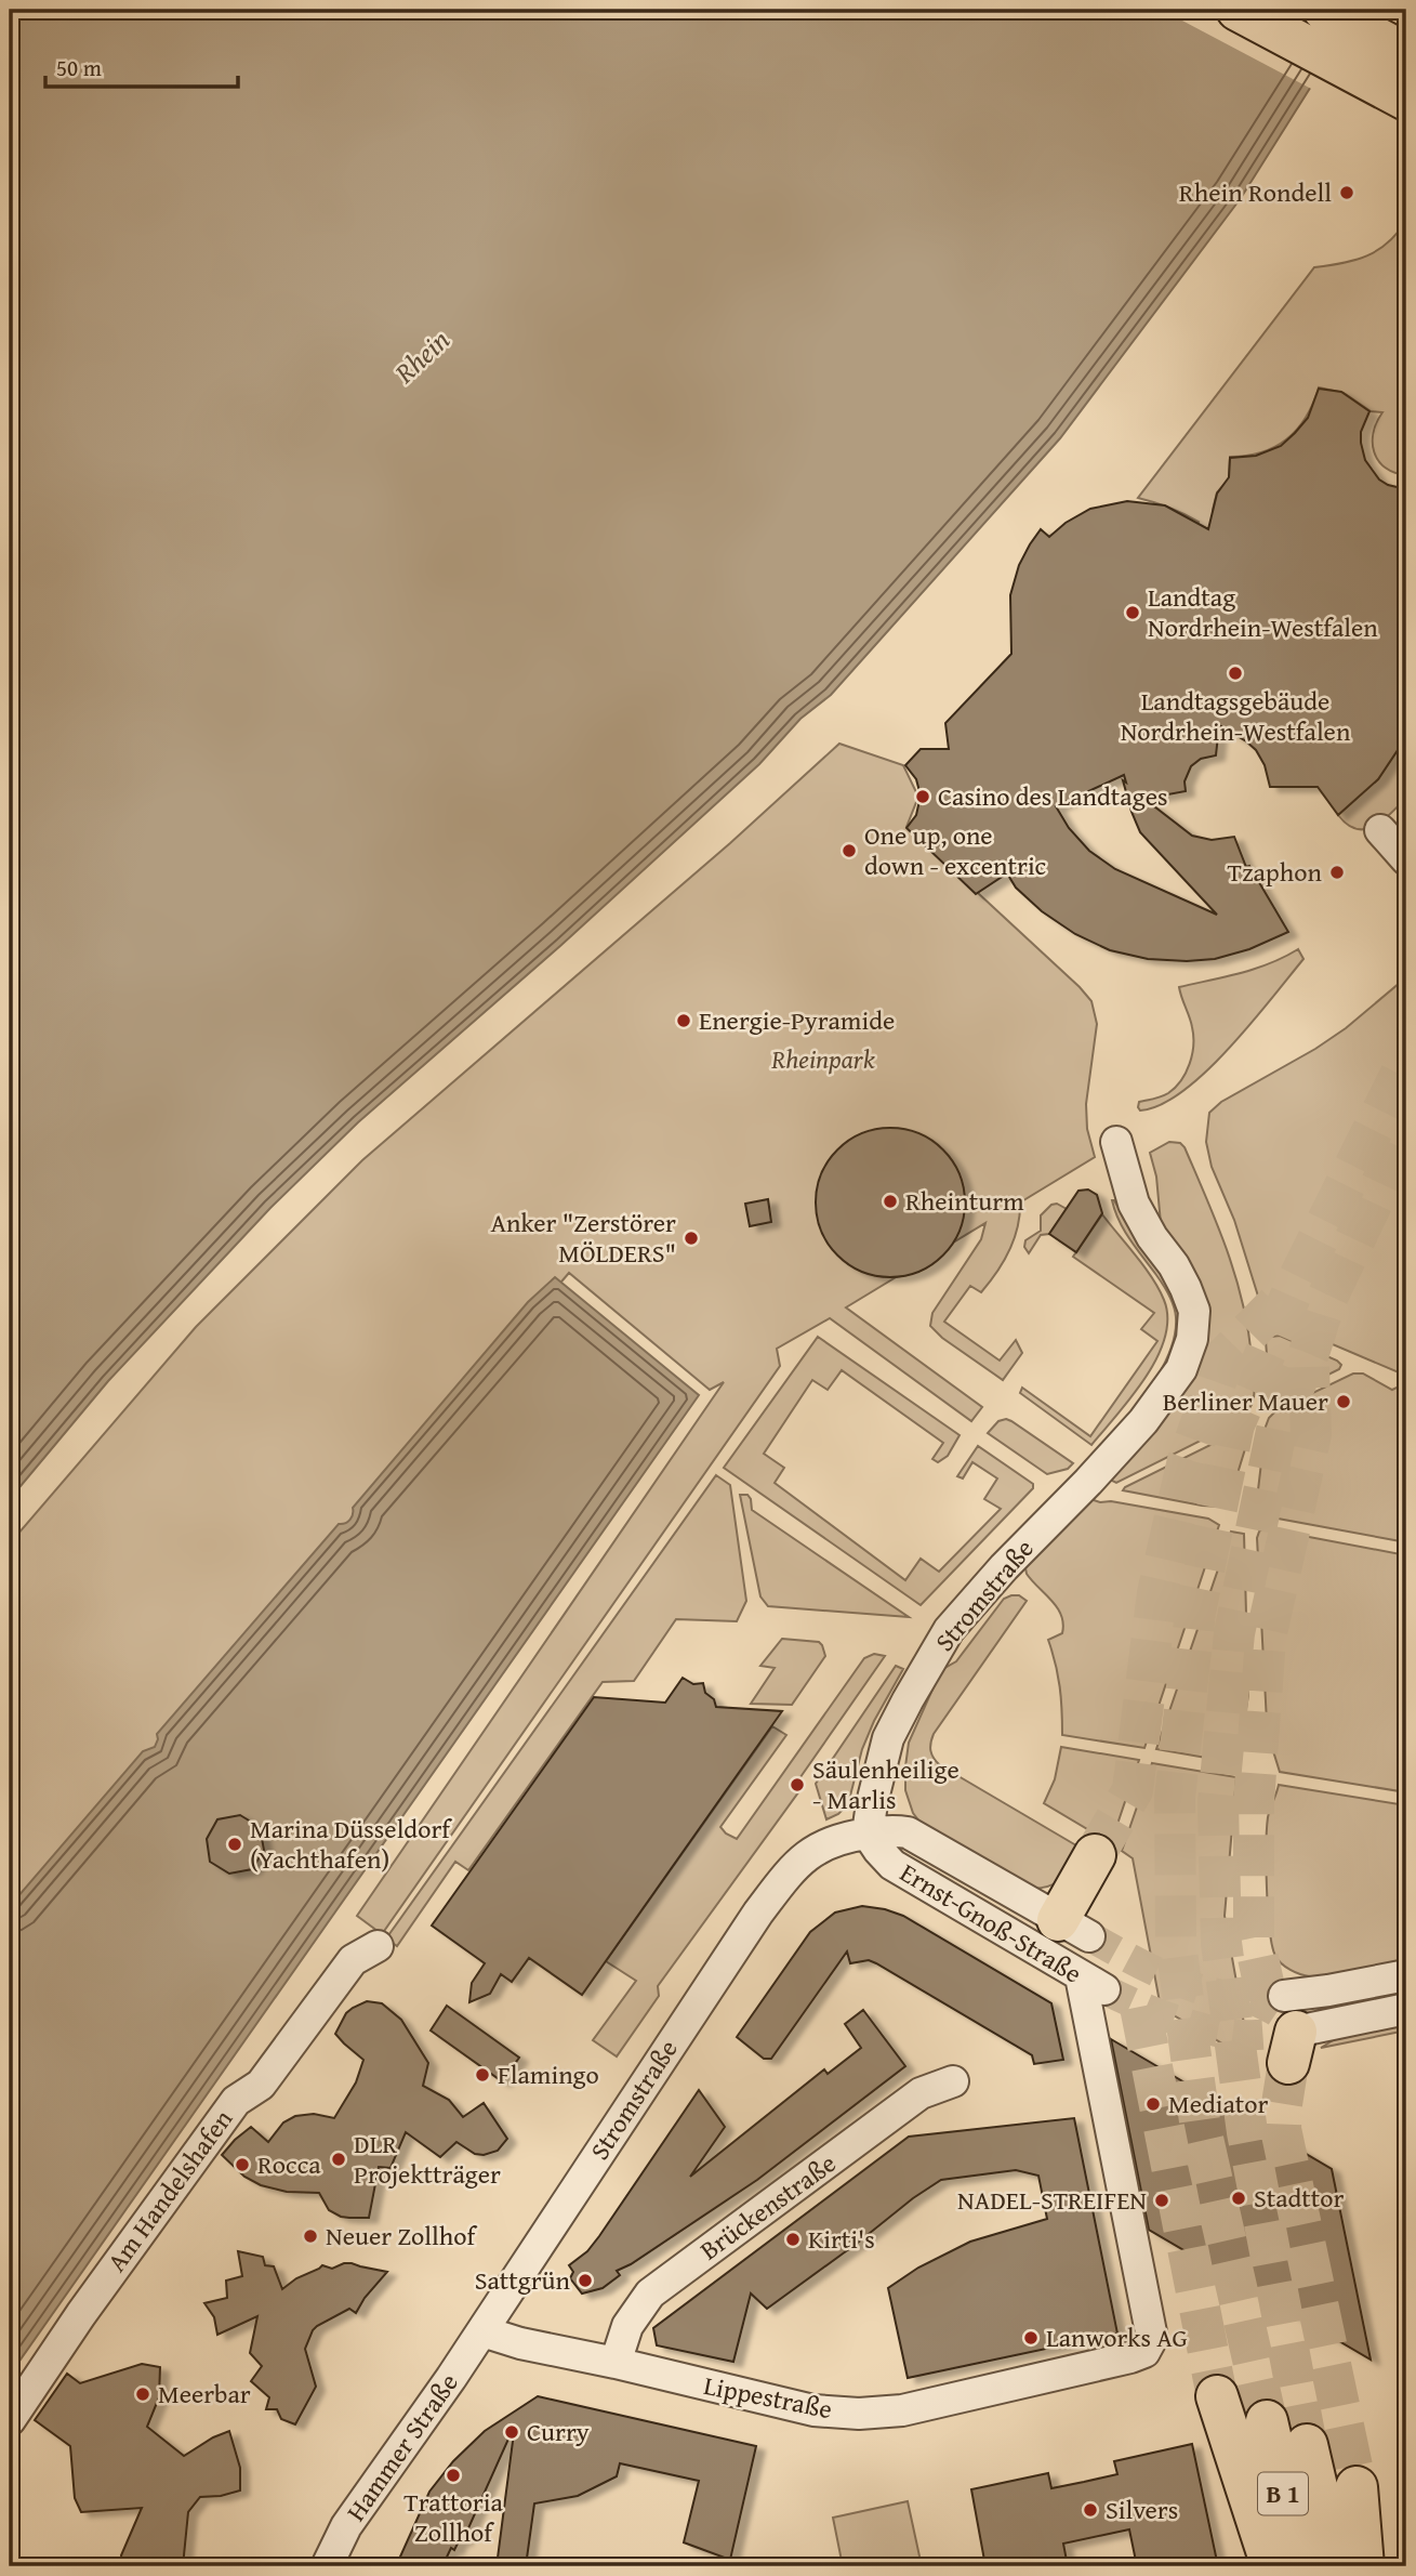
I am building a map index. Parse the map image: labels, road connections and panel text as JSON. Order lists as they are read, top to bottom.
{
  "streets": {
    "highway": ["B 1"],
    "street": [
      "Stromstraße",
      "Ernst-Gnoß-Straße",
      "Am Handelshafen",
      "Brückenstraße",
      "Lippestraße",
      "Hammer Straße"
    ]
  },
  "crossings": [
    ["Stromstraße", "Ernst-Gnoß-Straße"],
    ["Stromstraße", "Lippestraße"],
    ["Stromstraße", "Hammer Straße"],
    ["Ernst-Gnoß-Straße", "Lippestraße"],
    ["Brückenstraße", "Lippestraße"],
    ["Lippestraße", "Hammer Straße"]
  ],
  "water": ["Rhein"],
  "parks": ["Rheinpark"],
  "places": [
    "Rhein Rondell",
    "Landtag Nordrhein-Westfalen",
    "Landtagsgebäude Nordrhein-Westfalen",
    "Casino des Landtages",
    "One up, one down - excentric",
    "Tzaphon",
    "Energie-Pyramide",
    "Rheinturm",
    "Anker \"Zerstörer MÖLDERS\"",
    "Berliner Mauer",
    "Säulenheilige - Marlis",
    "Marina Düsseldorf (Yachthafen)",
    "Flamingo",
    "Mediator",
    "DLR Projektträger",
    "Rocca",
    "Stadttor",
    "NADEL-STREIFEN",
    "Neuer Zollhof",
    "Kirti's",
    "Sattgrün",
    "Lanworks AG",
    "Meerbar",
    "Curry",
    "Trattoria Zollhof",
    "Silvers"
  ],
  "scale_bar": "50 m"
}
